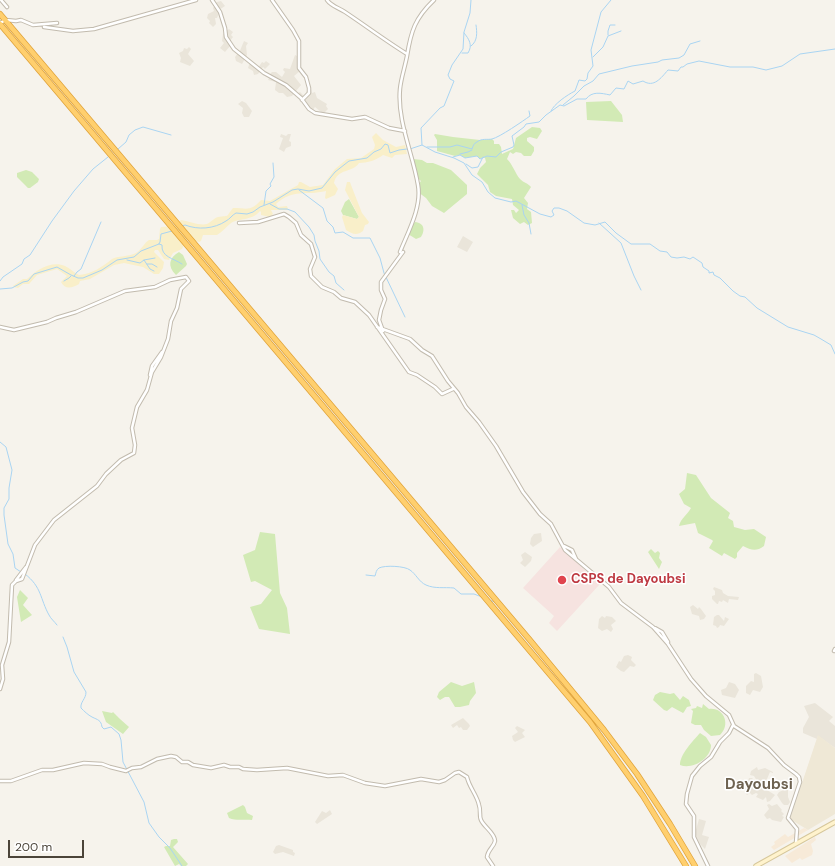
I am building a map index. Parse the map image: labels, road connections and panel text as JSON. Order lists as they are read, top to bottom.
{
  "districts": ["Dayoubsi"],
  "places": ["CSPS de Dayoubsi"],
  "scale_bar": "200 m"
}
